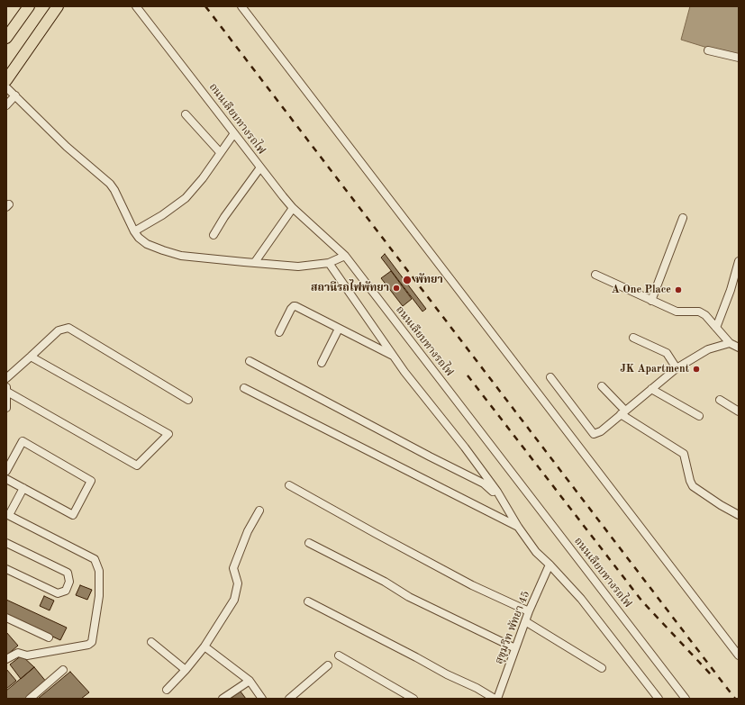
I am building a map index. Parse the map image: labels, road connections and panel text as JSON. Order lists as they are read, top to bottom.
{
  "streets": {
    "street": ["ถนนเลียบทางรถไฟ", "สุขุมวิท พัทยา 45"]
  },
  "places": [
    "พัทยา",
    "สถานีรถไฟพัทยา",
    "A One Place",
    "JK Apartment"
  ]
}
